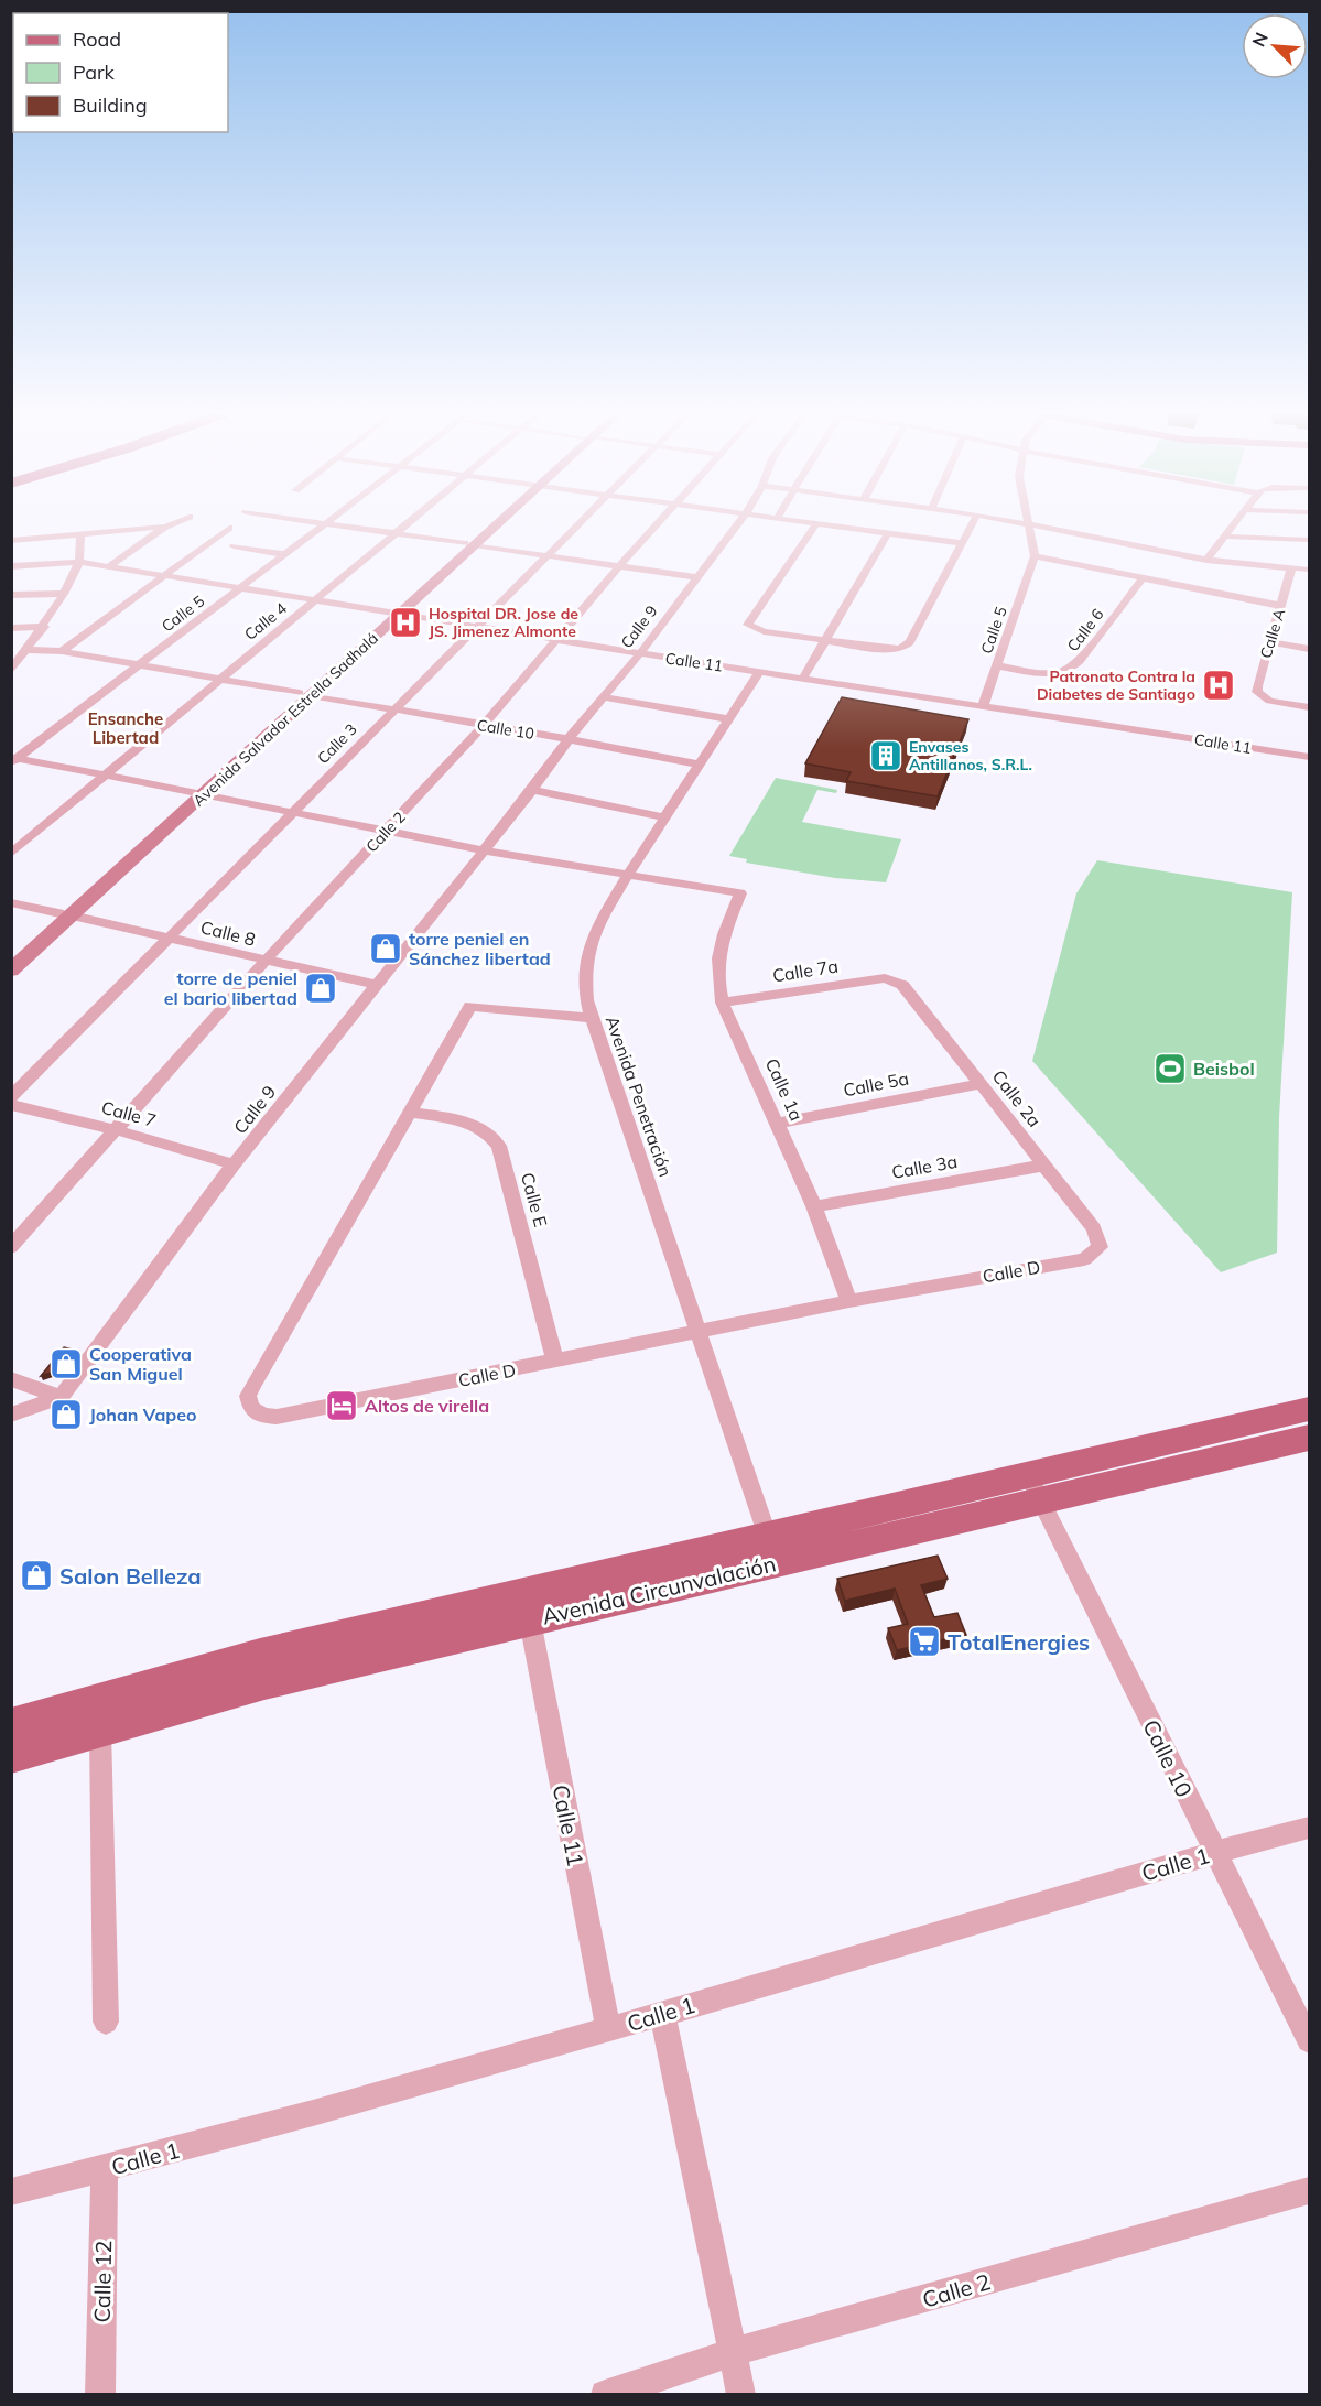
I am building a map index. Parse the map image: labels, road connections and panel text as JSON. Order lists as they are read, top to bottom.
{
  "streets": {
    "main road": ["Avenida Salvador Estrella Sadhalá", "Avenida Circunvalación"],
    "street": [
      "Calle 5",
      "Calle 4",
      "Calle 9",
      "Calle 6",
      "Calle A",
      "Calle 11",
      "Calle 10",
      "Calle 3",
      "Calle 2",
      "Calle 8",
      "Calle 7a",
      "Calle 5a",
      "Calle 1a",
      "Avenida Penetración",
      "Calle 2a",
      "Calle 7",
      "Calle 3a",
      "Calle E",
      "Calle D",
      "Calle 1",
      "Calle 12"
    ]
  },
  "crossings": [
    ["Calle 5", "Calle 6"],
    ["Calle 5", "Calle 11"],
    ["Calle 5", "Calle 10"],
    ["Calle 4", "Calle 11"],
    ["Calle 4", "Calle 10"],
    ["Calle 9", "Calle 11"],
    ["Calle 9", "Calle 10"],
    ["Calle 9", "Calle 8"],
    ["Calle 9", "Calle 7"],
    ["Calle 11", "Avenida Salvador Estrella Sadhalá"],
    ["Calle 11", "Calle 3"],
    ["Calle 11", "Calle 2"],
    ["Calle 11", "Avenida Penetración"],
    ["Calle 11", "Avenida Circunvalación"],
    ["Calle 11", "Calle 1"],
    ["Avenida Salvador Estrella Sadhalá", "Calle 10"],
    ["Avenida Salvador Estrella Sadhalá", "Calle 8"],
    ["Calle 10", "Calle 3"],
    ["Calle 10", "Calle 2"],
    ["Calle 10", "Avenida Penetración"],
    ["Calle 10", "Avenida Circunvalación"],
    ["Calle 10", "Calle 1"],
    ["Calle 3", "Calle 8"],
    ["Calle 2", "Calle 8"],
    ["Calle 2", "Calle 7"],
    ["Calle 7a", "Calle 1a"],
    ["Calle 7a", "Calle 2a"],
    ["Calle 5a", "Calle 1a"],
    ["Calle 5a", "Calle 2a"],
    ["Calle 1a", "Avenida Penetración"],
    ["Calle 1a", "Calle 3a"],
    ["Calle 1a", "Calle D"],
    ["Avenida Penetración", "Calle D"],
    ["Avenida Penetración", "Avenida Circunvalación"],
    ["Calle 2a", "Calle 3a"],
    ["Calle 2a", "Calle D"],
    ["Calle E", "Calle D"],
    ["Calle 1", "Calle 12"]
  ],
  "districts": ["Ensanche Libertad"],
  "places": {
    "hospital": ["Hospital DR. Jose de JS. Jimenez Almonte", "Patronato Contra la Diabetes de Santiago"],
    "building": ["Envases Antillanos, S.R.L."],
    "shop": [
      "torre peniel en Sánchez libertad",
      "torre de peniel el bario libertad",
      "Cooperativa San Miguel",
      "Johan Vapeo",
      "Salon Belleza"
    ],
    "sports": ["Beisbol"],
    "hotel": ["Altos de virella"],
    "supermarket": ["TotalEnergies"]
  },
  "legend": ["Road", "Park", "Building"],
  "north": "top left"
}
